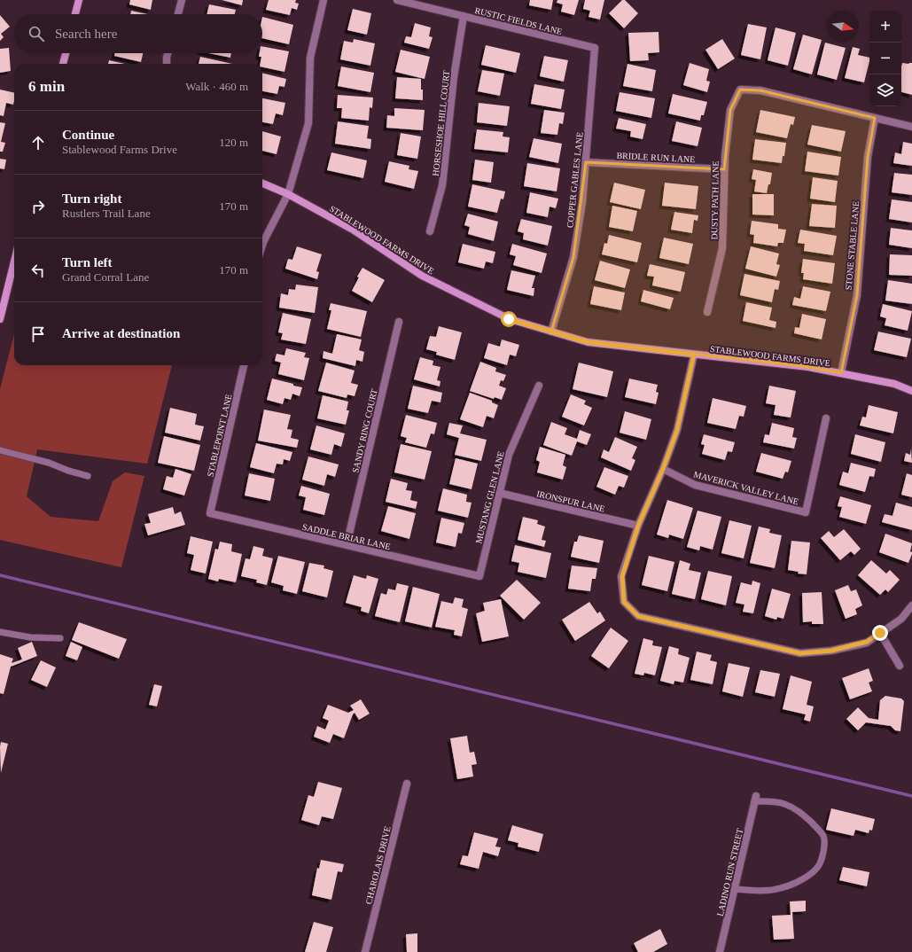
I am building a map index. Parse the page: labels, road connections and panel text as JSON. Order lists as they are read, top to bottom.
{
  "streets": {
    "street": [
      "RUSTIC FIELDS LANE",
      "HORSESHOE HILL COURT",
      "BRIDLE RUN LANE",
      "COPPER GABLES LANE",
      "DUSTY PATH LANE",
      "STABLEWOOD FARMS DRIVE",
      "STONE STABLE LANE",
      "SANDY RING COURT",
      "STABLEPOINT LANE",
      "MAVERICK VALLEY LANE",
      "MUSTANG GLEN LANE",
      "IRONSPUR LANE",
      "SADDLE BRIAR LANE",
      "CHAROLAIS DRIVE",
      "LADINO RUN STREET"
    ]
  },
  "crossings": [
    ["RUSTIC FIELDS LANE", "HORSESHOE HILL COURT"],
    ["RUSTIC FIELDS LANE", "COPPER GABLES LANE"],
    ["BRIDLE RUN LANE", "COPPER GABLES LANE"],
    ["BRIDLE RUN LANE", "DUSTY PATH LANE"],
    ["COPPER GABLES LANE", "STABLEWOOD FARMS DRIVE"],
    ["DUSTY PATH LANE", "STONE STABLE LANE"],
    ["STABLEWOOD FARMS DRIVE", "STONE STABLE LANE"],
    ["SANDY RING COURT", "SADDLE BRIAR LANE"],
    ["STABLEPOINT LANE", "SADDLE BRIAR LANE"],
    ["MUSTANG GLEN LANE", "IRONSPUR LANE"],
    ["MUSTANG GLEN LANE", "SADDLE BRIAR LANE"]
  ],
  "north": "right",
  "page": {
    "map_buttons": ["+", "−"],
    "search": "Search here",
    "heading": ["6 min", "Walk · 460 m"],
    "list": [
      ["Continue", "Stablewood Farms Drive", "120 m"],
      ["Turn right", "Rustlers Trail Lane", "170 m"],
      ["Turn left", "Grand Corral Lane", "170 m"],
      "Arrive at destination"
    ]
  }
}
